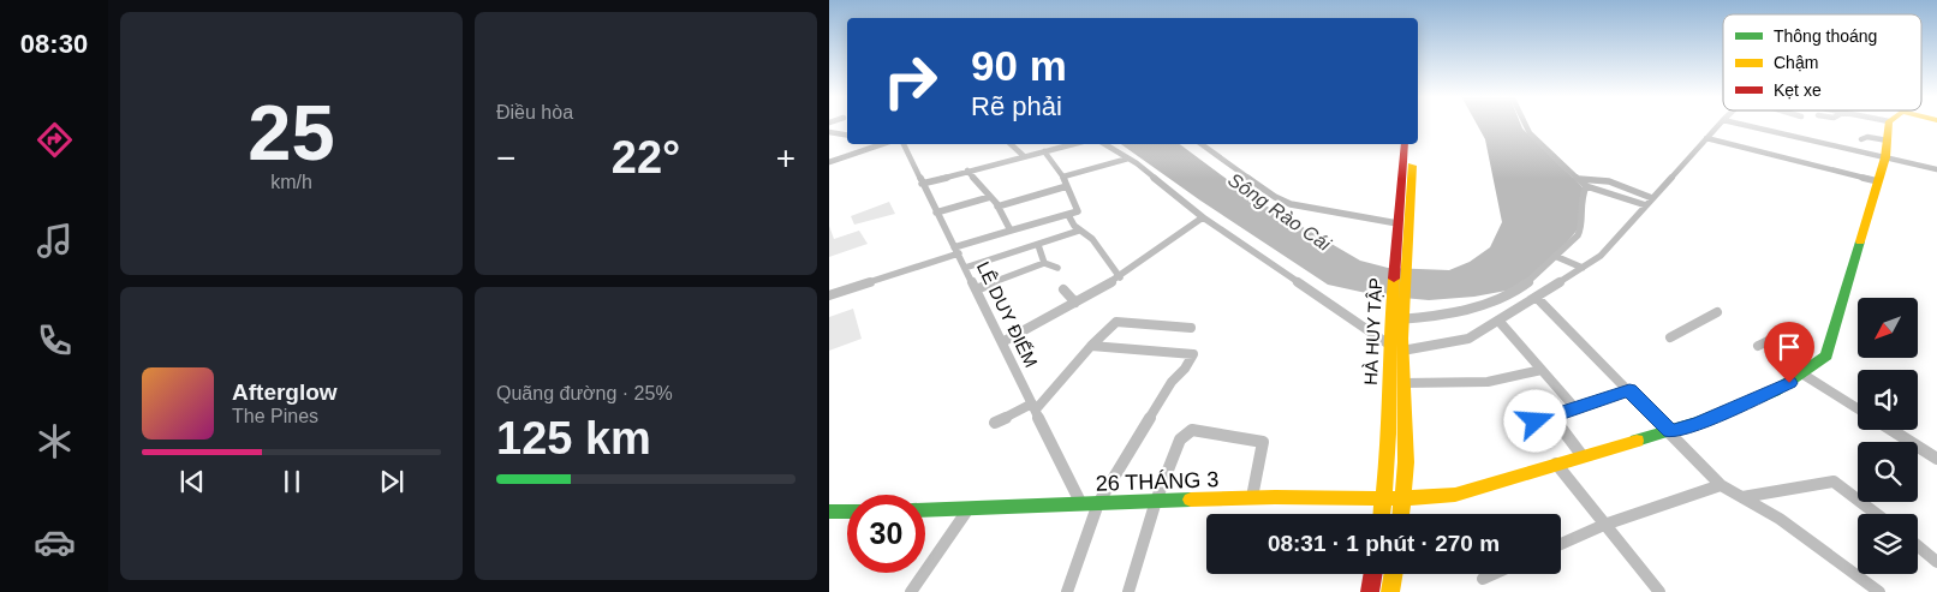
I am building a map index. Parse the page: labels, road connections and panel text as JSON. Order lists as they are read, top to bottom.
{
  "streets": {
    "street": ["LÊ DUY ĐIẾM", "HÀ HUY TẬP", "26 THÁNG 3"]
  },
  "crossings": [
    ["LÊ DUY ĐIẾM", "26 THÁNG 3"],
    ["HÀ HUY TẬP", "26 THÁNG 3"]
  ],
  "water": ["Sông Rào Cái"],
  "legend": ["Thông thoáng", "Chậm", "Kẹt xe"],
  "north": "bottom left",
  "page": {
    "tabs": "08:30",
    "tile": [
      ["25", "km/h"],
      "Điều hòa",
      ["Quãng đường · 25%", "125 km"]
    ],
    "turn": ["90 m", "Rẽ phải"],
    "heat": ["−", "22°", "+"],
    "song": ["Afterglow", "The Pines"],
    "limit": "30",
    "trip": "08:31 · 1 phút · 270 m"
  }
}
